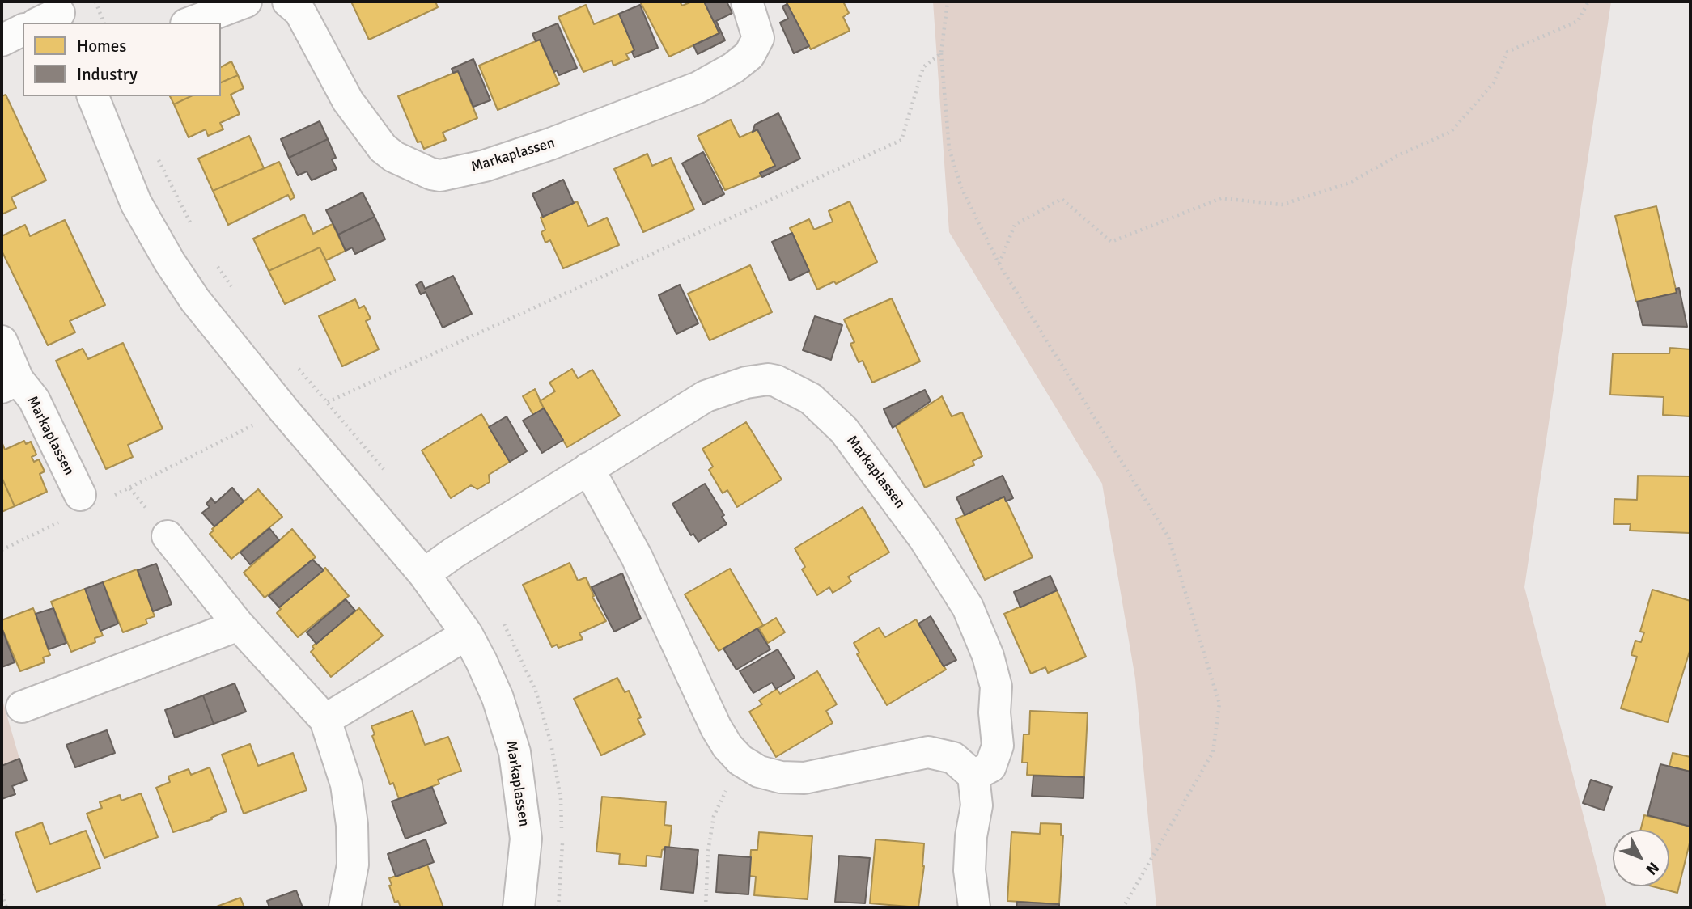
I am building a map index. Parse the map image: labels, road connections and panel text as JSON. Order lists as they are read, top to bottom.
{
  "streets": {
    "street": ["Markaplassen"]
  },
  "legend": ["Homes", "Industry"],
  "north": "bottom right"
}
